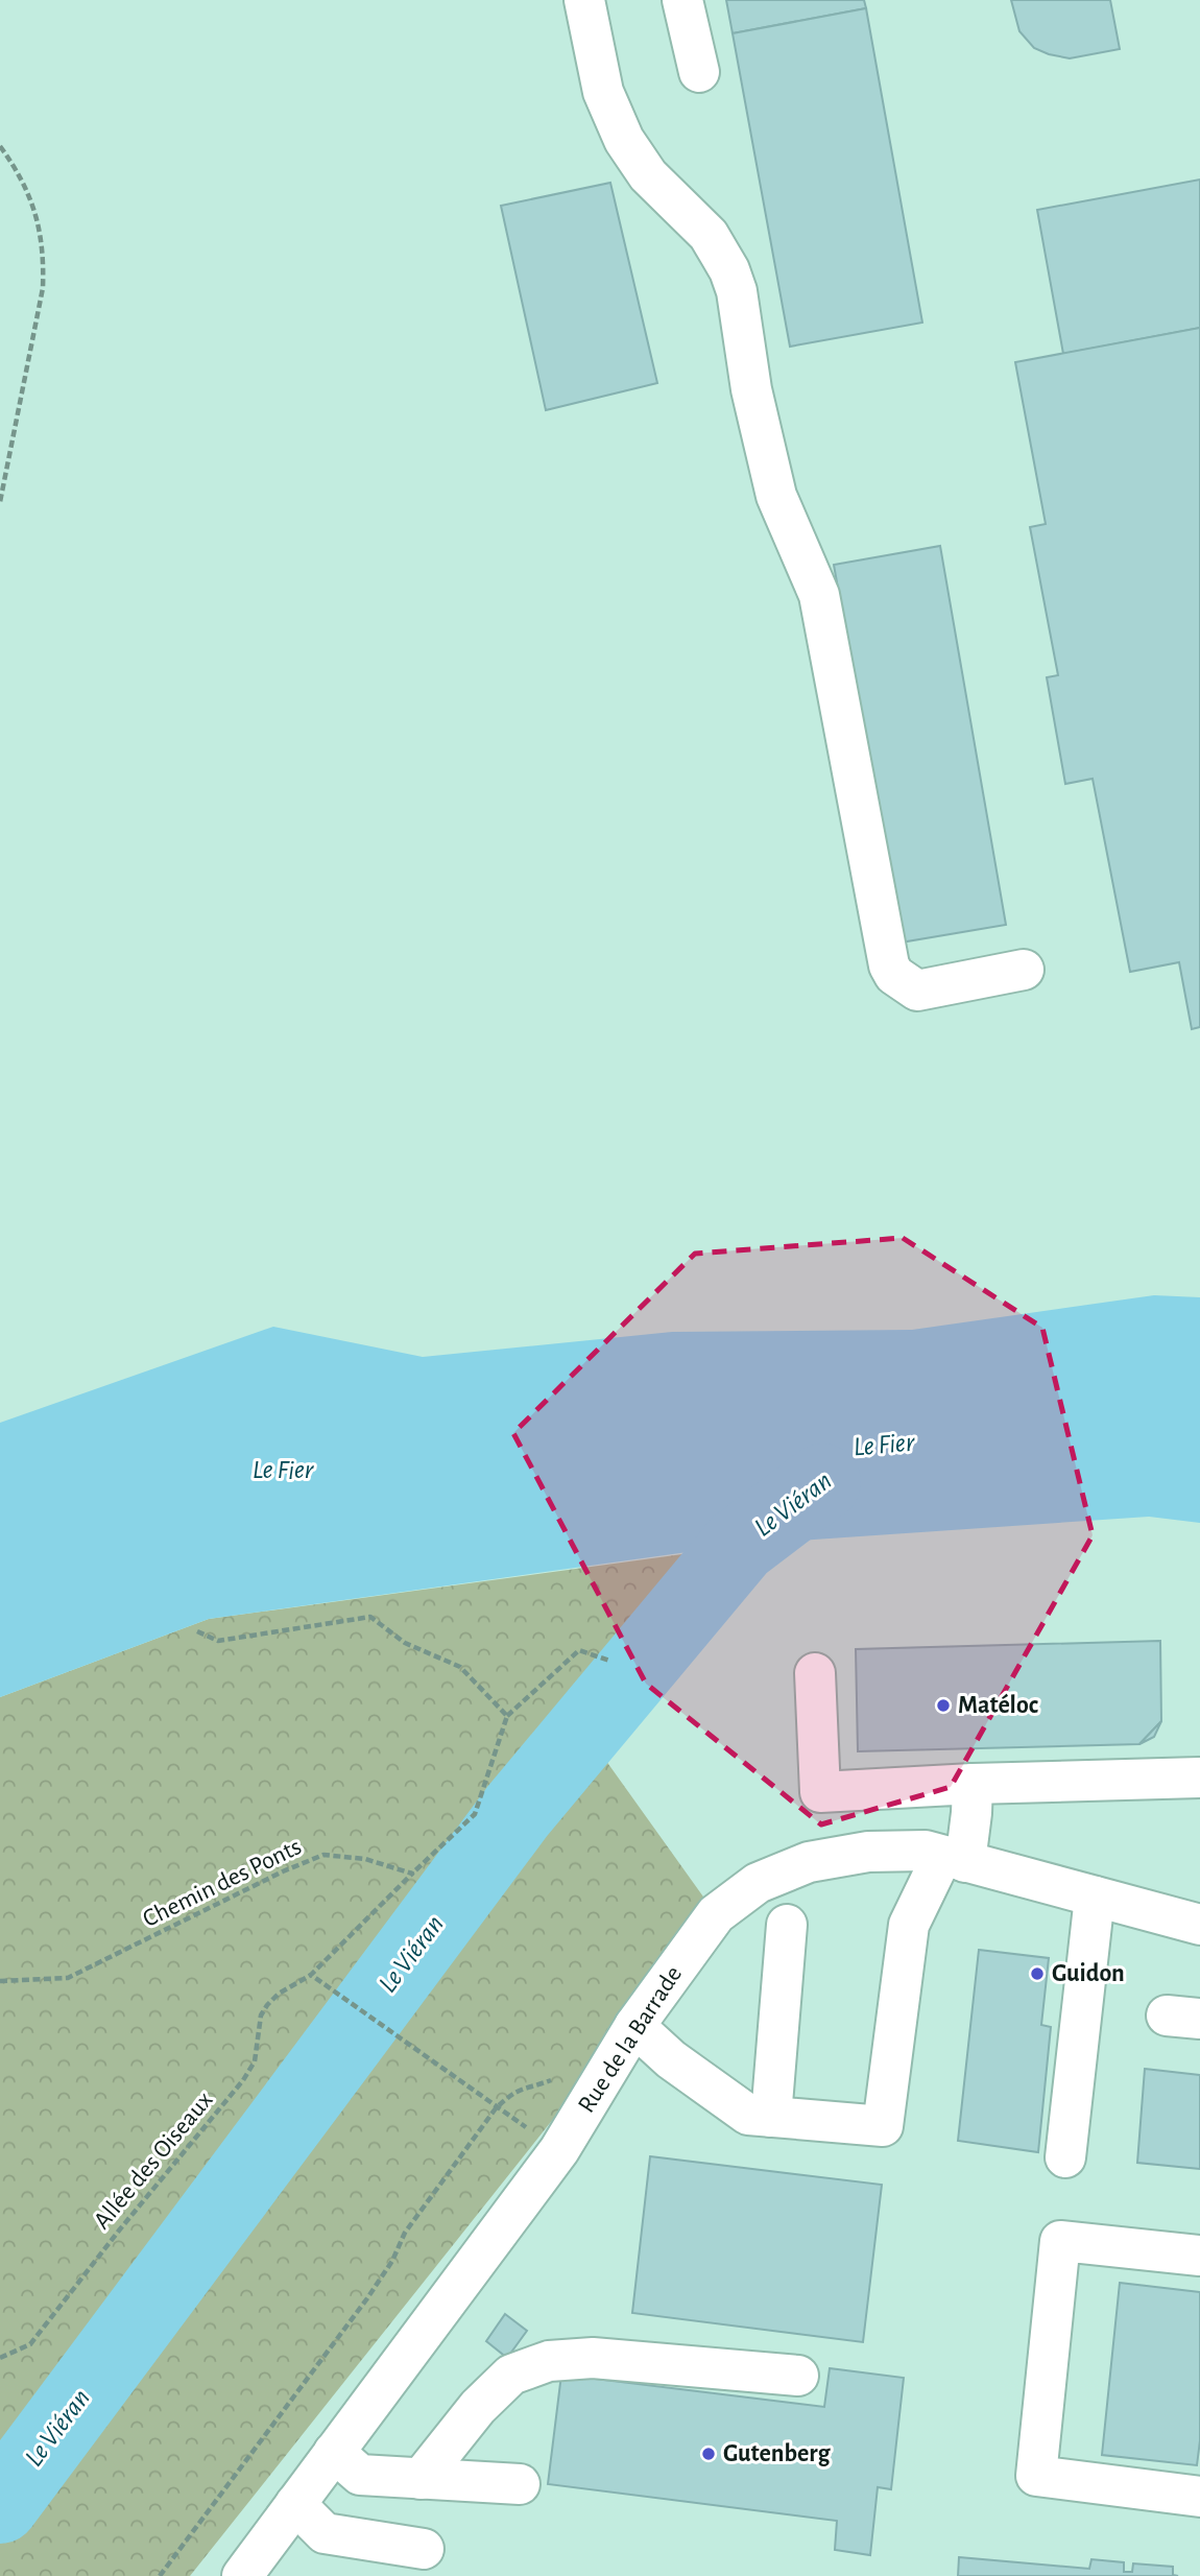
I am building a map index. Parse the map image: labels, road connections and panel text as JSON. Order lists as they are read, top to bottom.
{
  "streets": {
    "street": ["Rue de la Barrade"],
    "path": ["Chemin des Ponts", "Allée des Oiseaux"]
  },
  "water": ["Le Fier", "Le Viéran"],
  "places": ["Matéloc", "Guidon", "Gutenberg"]
}
